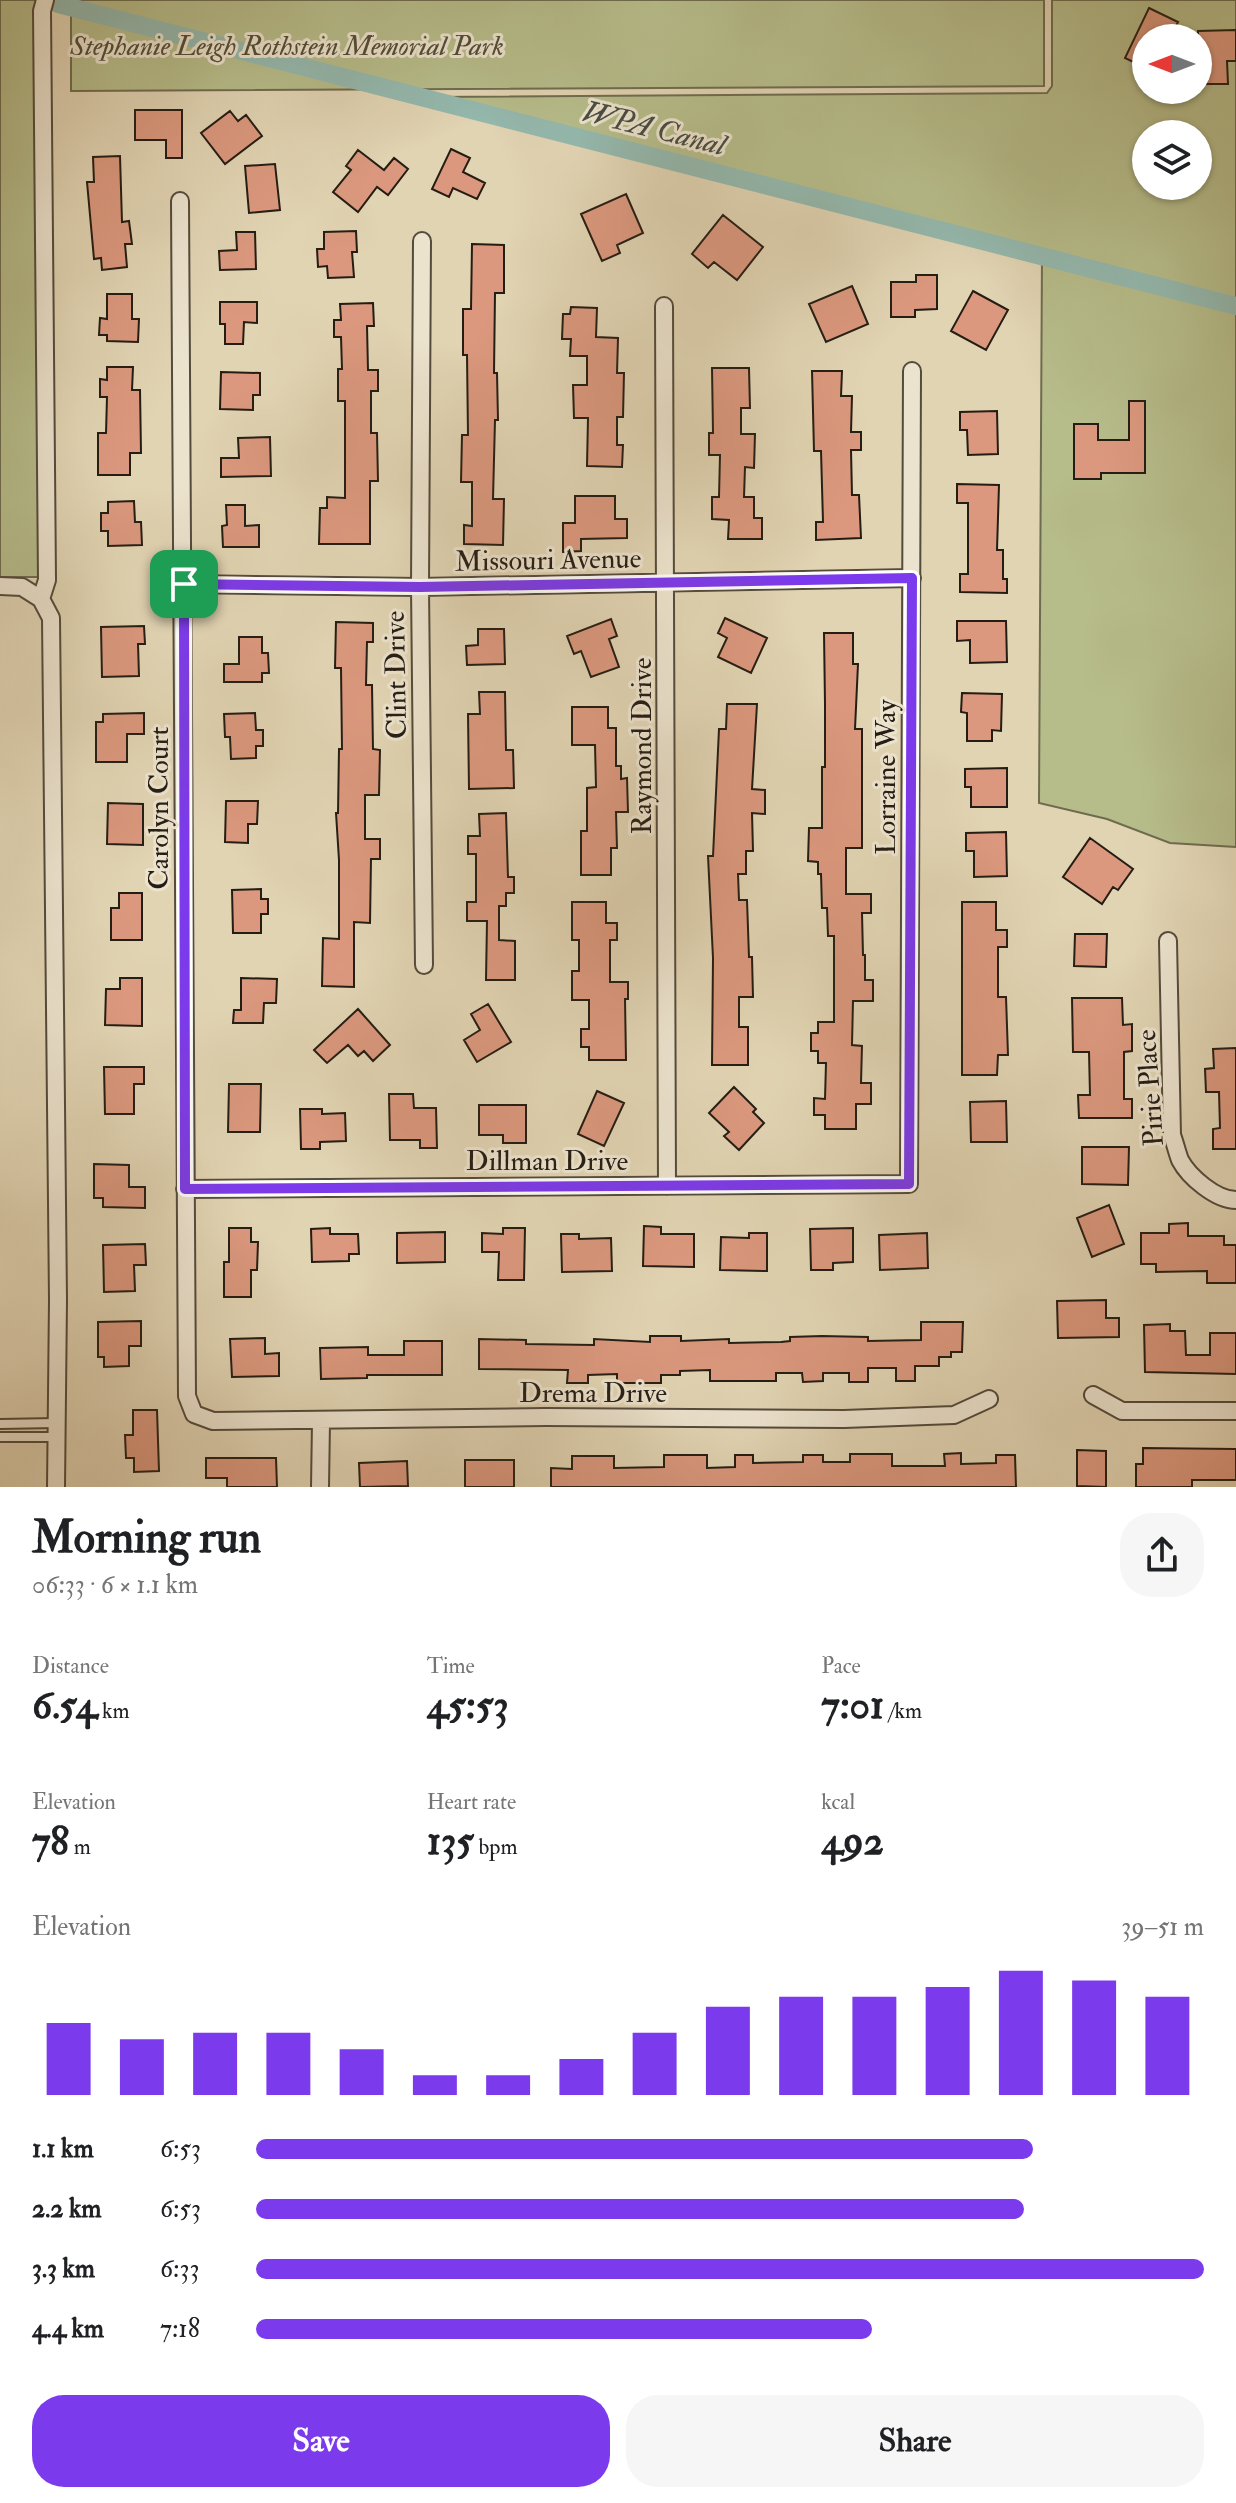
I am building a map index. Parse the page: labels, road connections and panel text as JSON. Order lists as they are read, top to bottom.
{
  "streets": {
    "street": [
      "Missouri Avenue",
      "Clint Drive",
      "Raymond Drive",
      "Lorraine Way",
      "Carolyn Court",
      "Pirie Place",
      "Dillman Drive",
      "Drema Drive"
    ]
  },
  "crossings": [
    ["Missouri Avenue", "Clint Drive"],
    ["Missouri Avenue", "Raymond Drive"],
    ["Missouri Avenue", "Lorraine Way"],
    ["Missouri Avenue", "Carolyn Court"],
    ["Raymond Drive", "Dillman Drive"],
    ["Lorraine Way", "Dillman Drive"],
    ["Carolyn Court", "Dillman Drive"],
    ["Carolyn Court", "Drema Drive"]
  ],
  "water": ["WPA Canal"],
  "parks": ["Stephanie Leigh Rothstein Memorial Park"],
  "north": "left",
  "page": {
    "heading": ["Morning run", "06:33 · 6 × 1.1 km"],
    "stats": [
      ["Distance", "6.54 km"],
      ["Time", "45:53"],
      ["Pace", "7:01 /km"],
      ["Elevation", "78 m"],
      ["Heart rate", "135 bpm"],
      ["kcal", "492"]
    ],
    "chart": ["Elevation", "39–51 m"],
    "list": [
      {
        "name": "1.1 km",
        "note": "6:53"
      },
      {
        "name": "2.2 km",
        "note": "6:53"
      },
      {
        "name": "3.3 km",
        "note": "6:33"
      },
      {
        "name": "4.4 km",
        "note": "7:18"
      }
    ],
    "buttons": ["Save", "Share"]
  }
}
